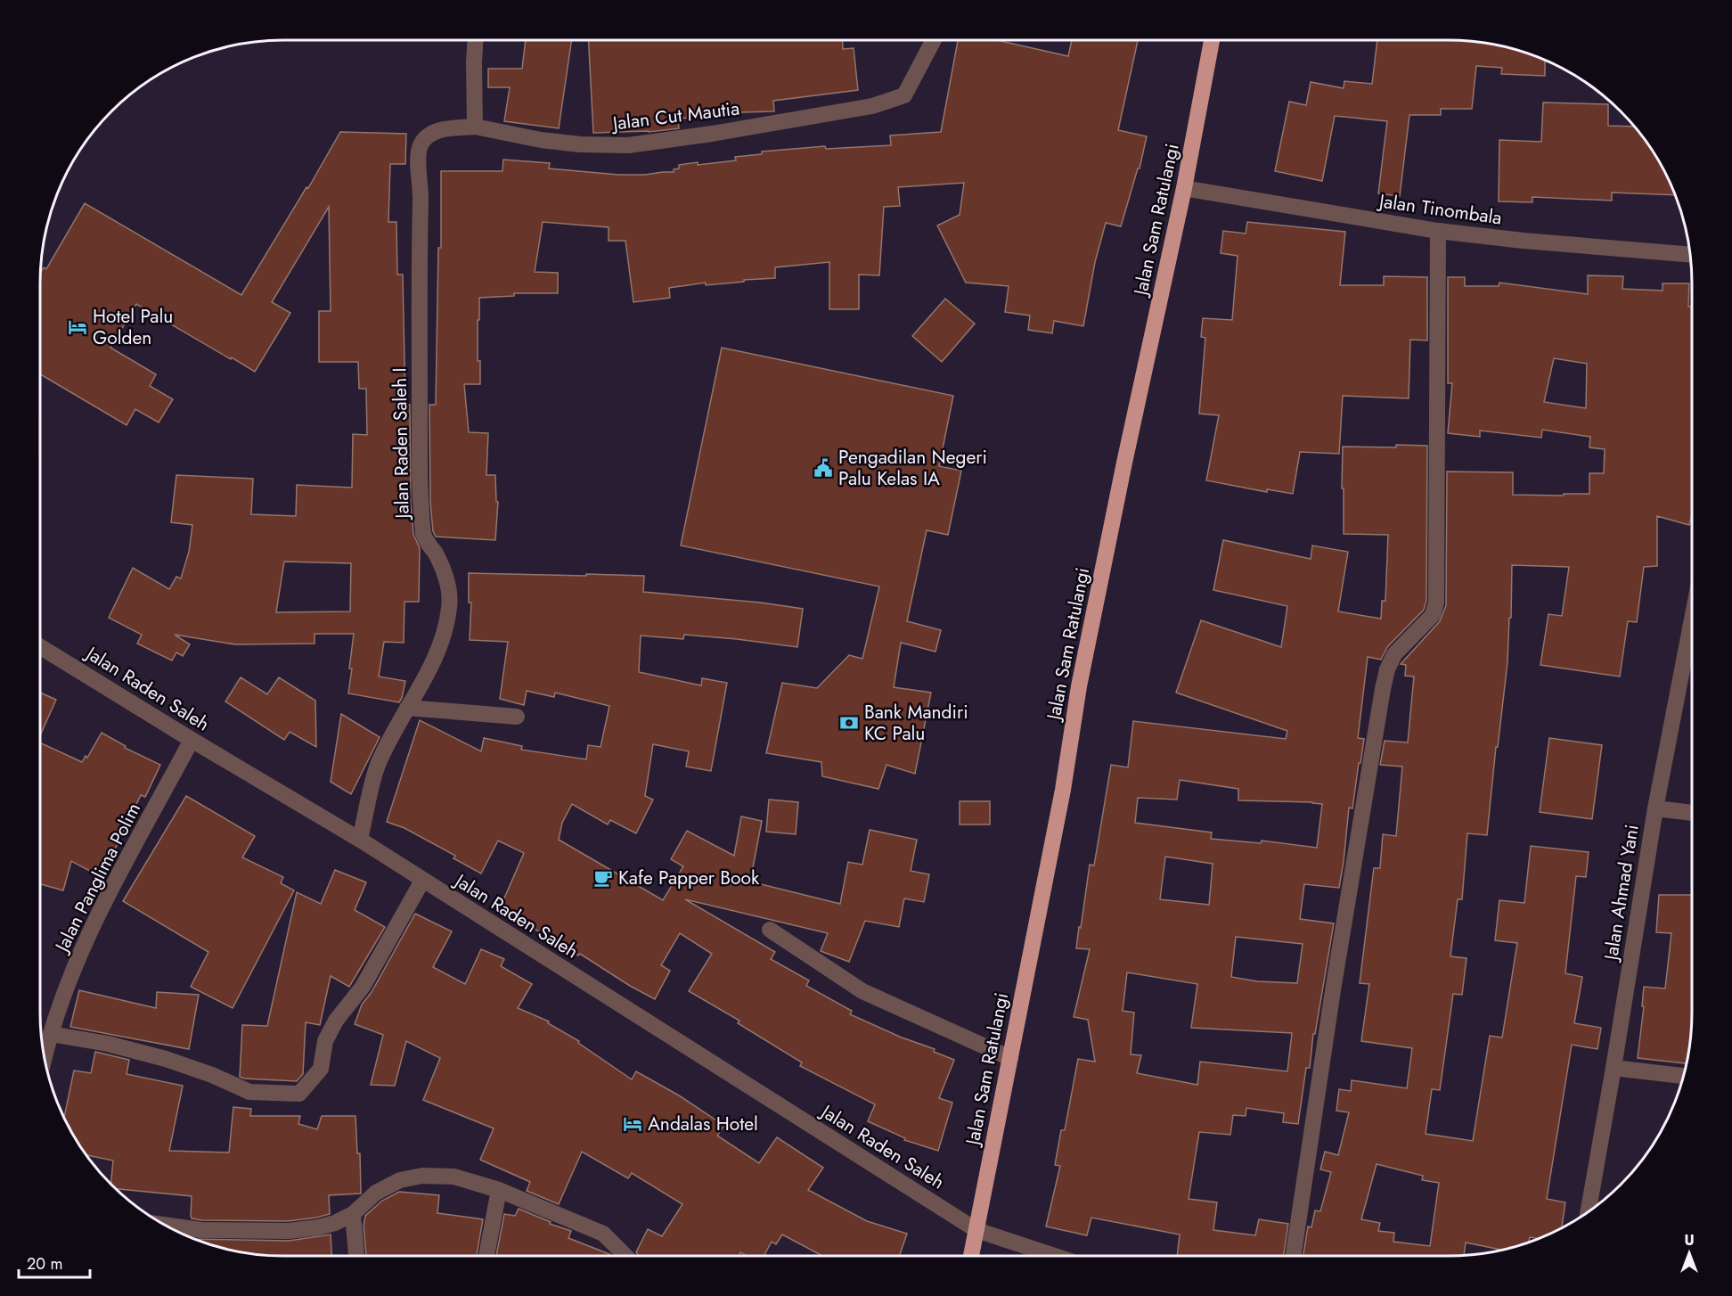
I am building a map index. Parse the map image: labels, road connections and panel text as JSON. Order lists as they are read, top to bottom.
{
  "streets": {
    "highway": ["Jalan Sam Ratulangi"],
    "street": [
      "Jalan Cut Mautia",
      "Jalan Tinombala",
      "Jalan Raden Saleh I",
      "Jalan Raden Saleh",
      "Jalan Panglima Polim",
      "Jalan Ahmad Yani"
    ]
  },
  "crossings": [
    ["Jalan Cut Mautia", "Jalan Raden Saleh I"],
    ["Jalan Tinombala", "Jalan Sam Ratulangi"],
    ["Jalan Sam Ratulangi", "Jalan Raden Saleh"],
    ["Jalan Raden Saleh I", "Jalan Raden Saleh"],
    ["Jalan Raden Saleh", "Jalan Panglima Polim"]
  ],
  "places": {
    "hotel": ["Hotel Palu Golden", "Andalas Hotel"],
    "public building": ["Pengadilan Negeri Palu Kelas IA"],
    "bank": ["Bank Mandiri KC Palu"],
    "cafe": ["Kafe Papper Book"]
  },
  "scale_bar": "20 m",
  "north": "top"
}
